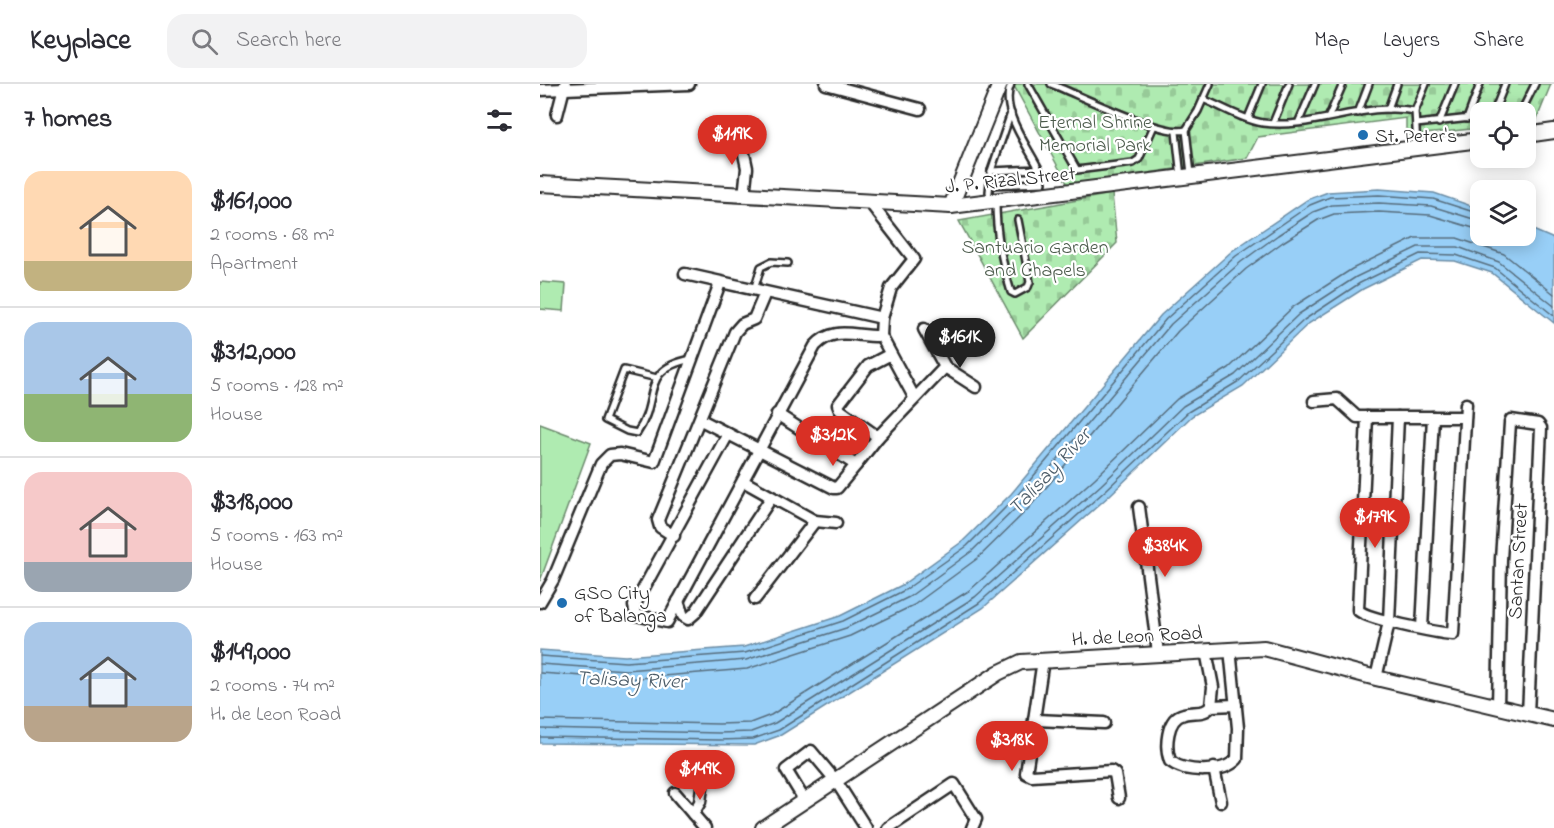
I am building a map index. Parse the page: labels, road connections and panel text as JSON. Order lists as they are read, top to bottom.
{
  "streets": {
    "street": ["J. P. Rizal Street", "Santan Street", "H. de Leon Road"]
  },
  "crossings": [
    ["Santan Street", "H. de Leon Road"]
  ],
  "water": ["Talisay River"],
  "parks": ["Eternal Shrine Memorial Park", "Santuario Garden and Chapels"],
  "places": ["St. Peter's", "GSO City of Balanga"],
  "page": {
    "header": "Keyplace",
    "search": "Search here",
    "nav": ["Map", "Layers", "Share"],
    "heading": "7 homes",
    "price": [
      "$119K",
      "$161K",
      "$312K",
      "$179K",
      "$384K",
      "$318K",
      "$149K"
    ],
    "list": [
      {
        "name": "$161,000",
        "note": "2 rooms · 68 m² · Apartment"
      },
      {
        "name": "$312,000",
        "note": "5 rooms · 128 m² · House"
      },
      {
        "name": "$318,000",
        "note": "5 rooms · 163 m² · House"
      },
      {
        "name": "$149,000",
        "note": "2 rooms · 74 m² · H. de Leon Road"
      }
    ]
  }
}
